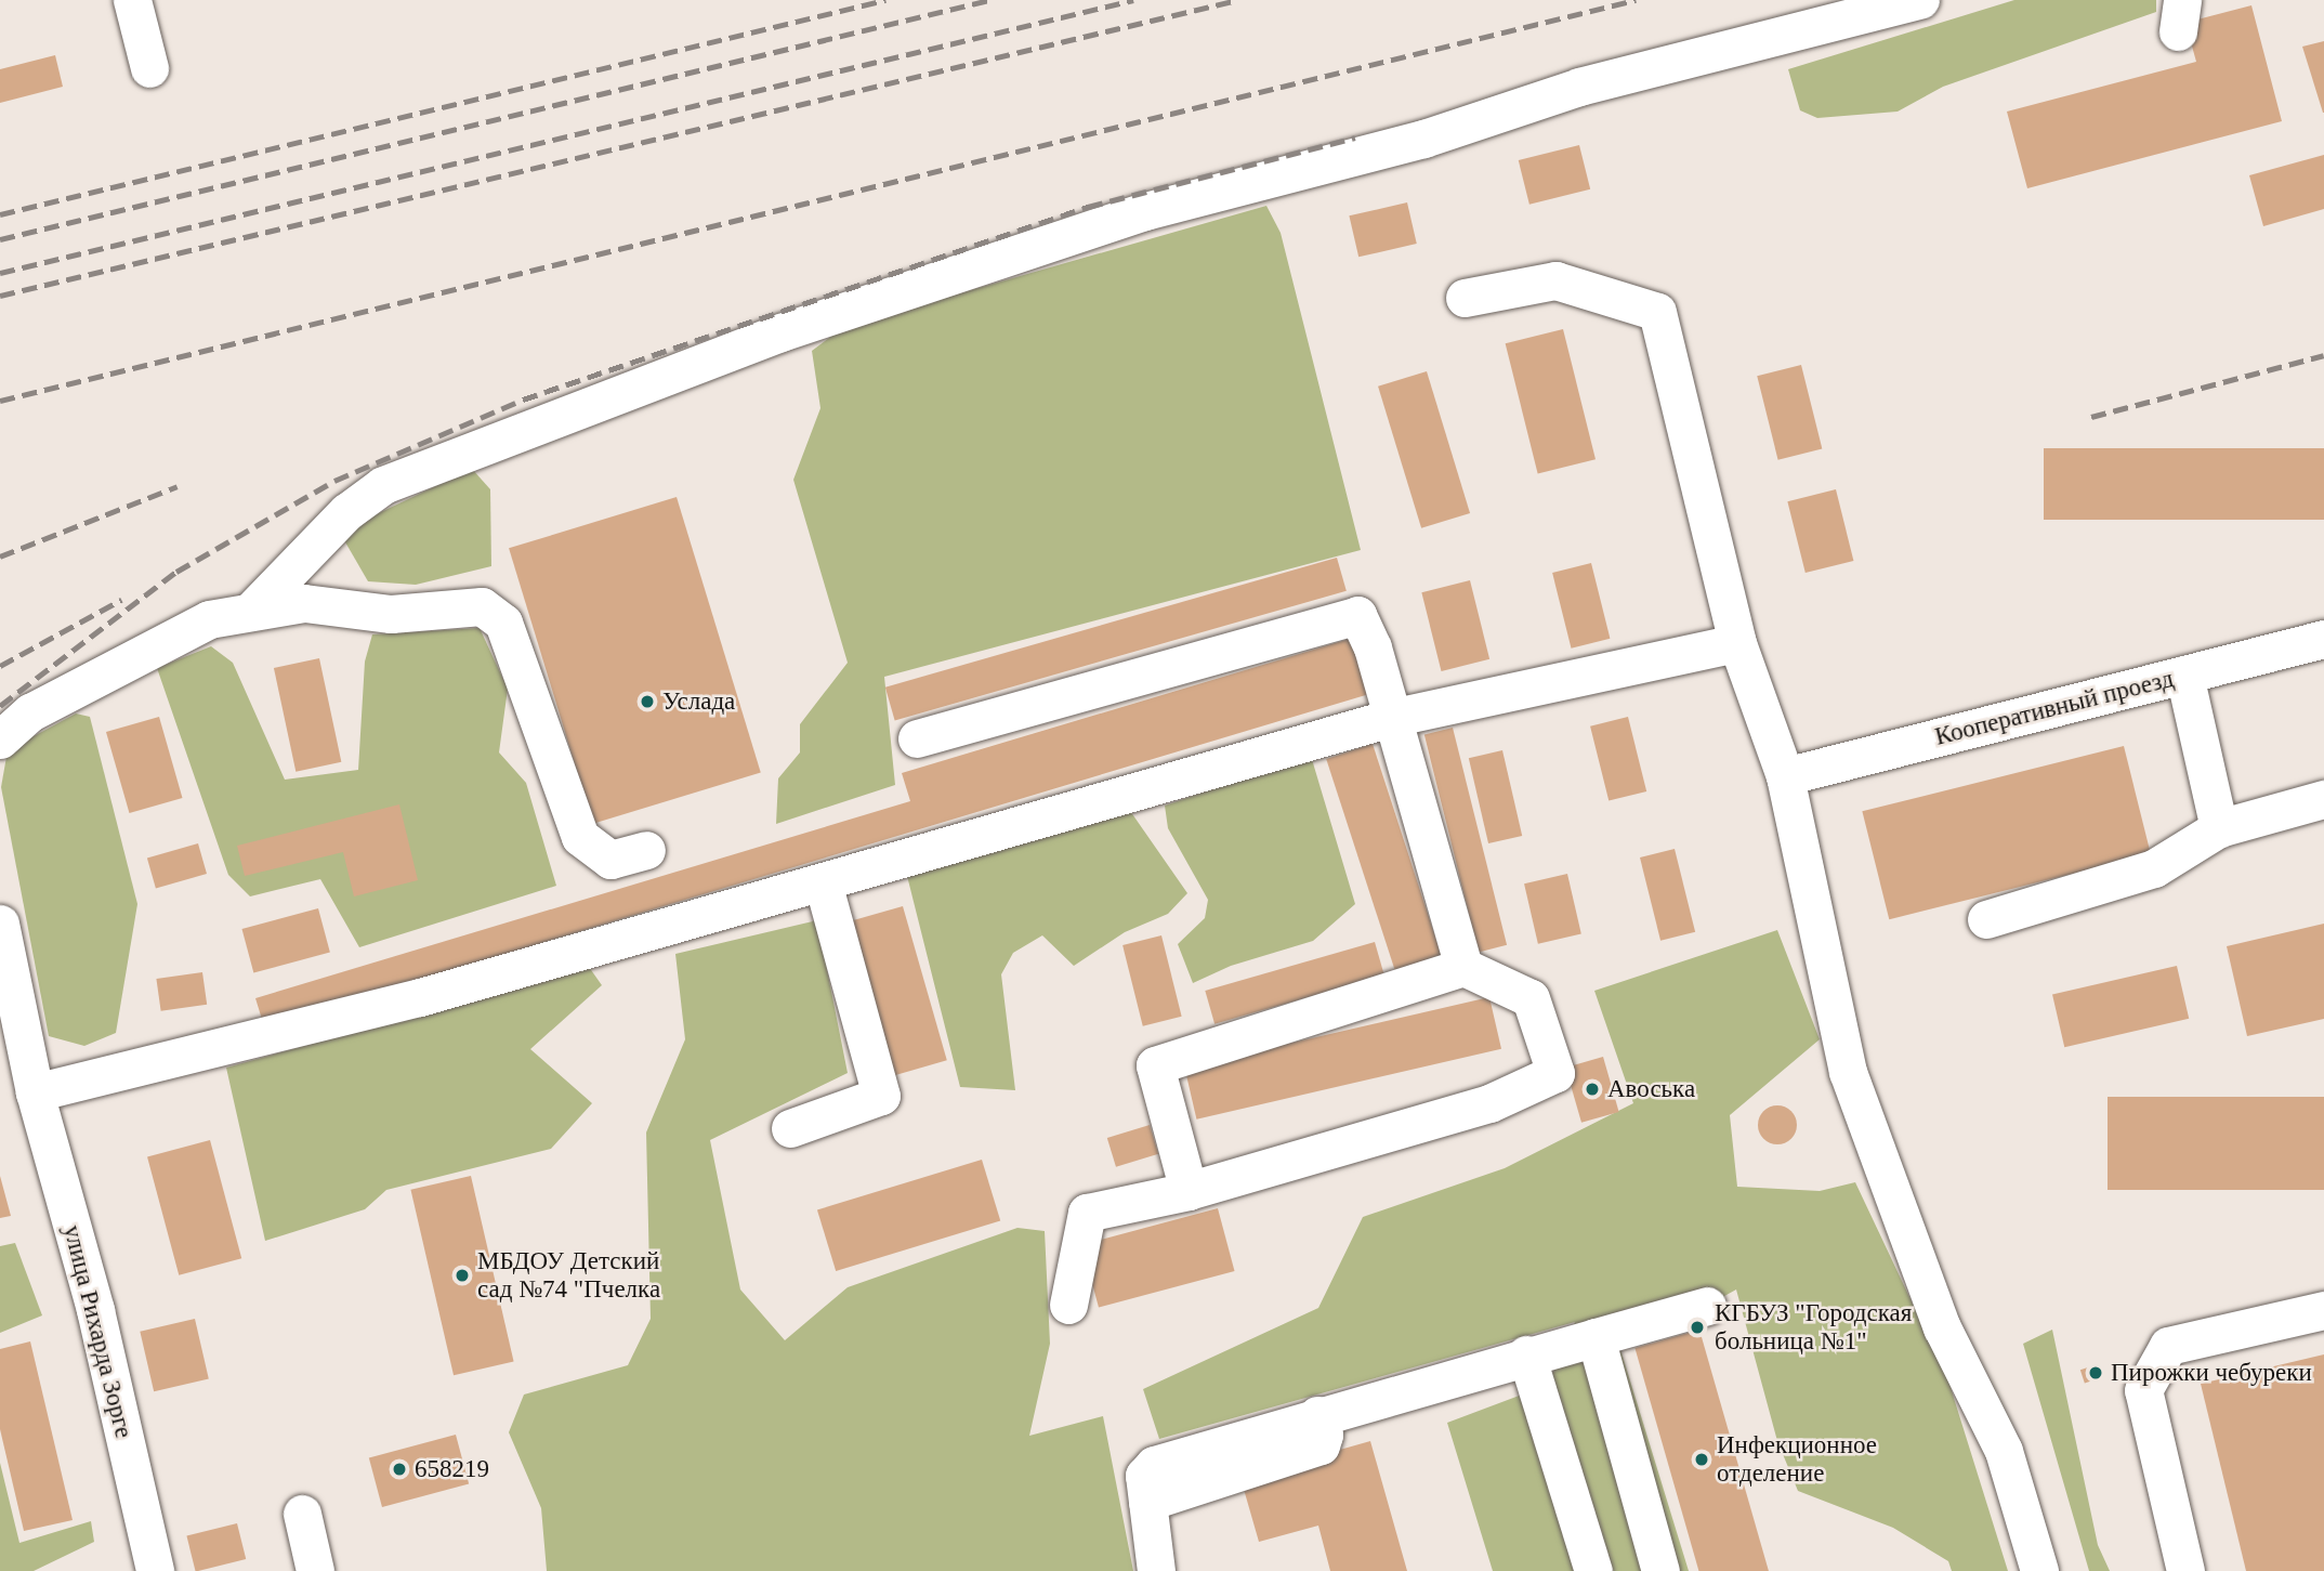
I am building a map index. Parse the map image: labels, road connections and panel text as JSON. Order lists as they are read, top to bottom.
{
  "streets": {
    "street": ["Кооперативный проезд", "улица Рихарда Зорге"]
  },
  "places": [
    "Услада",
    "Авоська",
    "МБДОУ Детский сад №74 \"Пчелка",
    "КГБУЗ \"Городская больница №1\"",
    "Пирожки чебуреки",
    "Инфекционное отделение",
    "658219"
  ]
}
